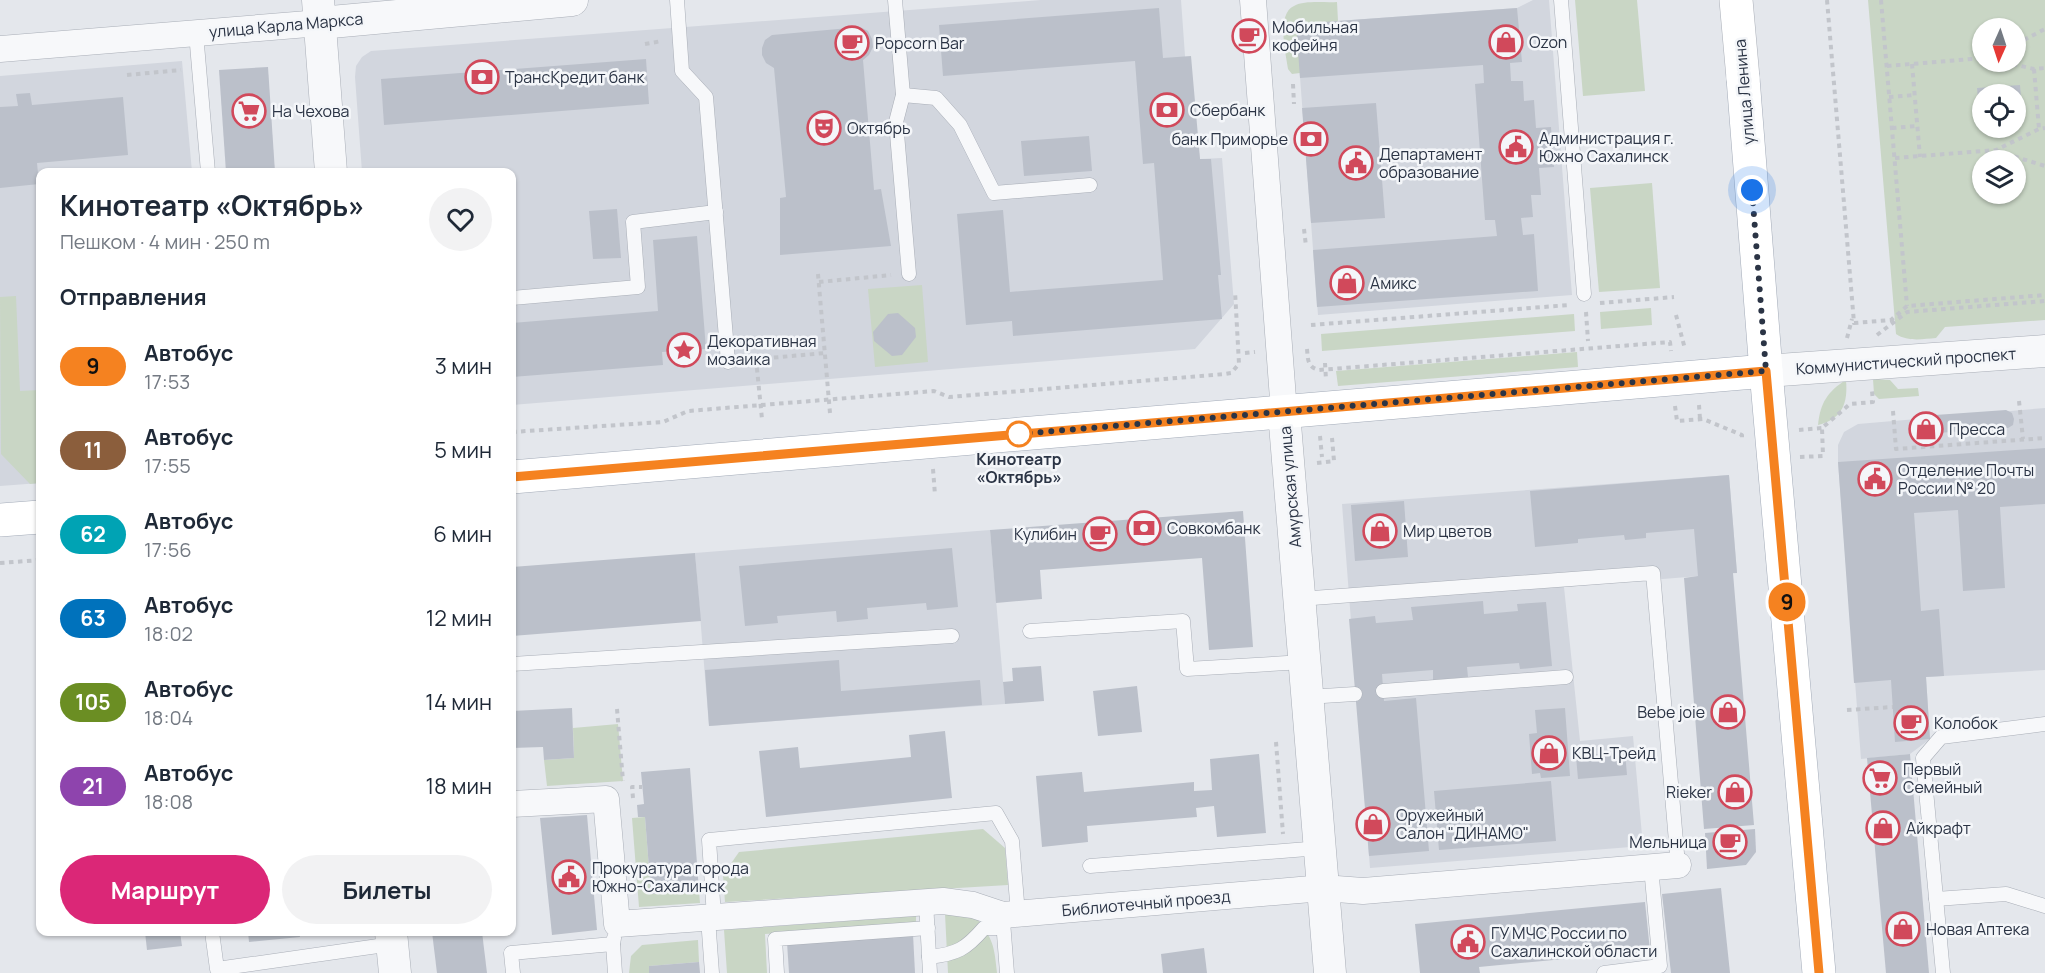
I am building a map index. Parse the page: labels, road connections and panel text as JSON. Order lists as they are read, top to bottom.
{
  "streets": {
    "main road": ["улица Ленина", "Коммунистический проспект"],
    "street": ["улица Карла Маркса", "Амурская улица", "Библиотечный проезд"]
  },
  "crossings": [
    ["улица Ленина", "Коммунистический проспект"],
    ["Коммунистический проспект", "Амурская улица"],
    ["Амурская улица", "Библиотечный проезд"]
  ],
  "places": {
    "cafe": [
      "Мобильная кофейня",
      "Popcorn Bar",
      "Кулибин",
      "Колобок",
      "Мельница"
    ],
    "shop": [
      "Ozon",
      "Амикс",
      "Пресса",
      "Мир цветов",
      "Bebe joie",
      "КВЦ-Трейд",
      "Rieker",
      "Оружейный Салон \"ДИНАМО\"",
      "Айкрафт",
      "Новая Аптека"
    ],
    "bank": [
      "ТрансКредит банк",
      "Сбербанк",
      "банк Приморье",
      "Совкомбанк"
    ],
    "supermarket": ["На Чехова", "Первый Семейный"],
    "theatre": ["Октябрь"],
    "public building": [
      "Администрация г. Южно Сахалинск",
      "Департамент образование",
      "Отделение Почты России № 20",
      "Прокуратура города Южно-Сахалинск",
      "ГУ МЧС России по Сахалинской области"
    ],
    "place": ["Декоративная мозаика"],
    "other": ["Кинотеатр «Октябрь»"]
  },
  "lines": ["bus line 9"],
  "north": "bottom",
  "page": {
    "on_map": "9",
    "heading": [
      ["Кинотеатр «Октябрь»", "Пешком · 4 мин · 250 m"],
      "Отправления"
    ],
    "list": [
      {
        "mark": "9",
        "name": "Автобус",
        "note": "17:53",
        "value": "3 мин"
      },
      {
        "mark": "11",
        "name": "Автобус",
        "note": "17:55",
        "value": "5 мин"
      },
      {
        "mark": "62",
        "name": "Автобус",
        "note": "17:56",
        "value": "6 мин"
      },
      {
        "mark": "63",
        "name": "Автобус",
        "note": "18:02",
        "value": "12 мин"
      },
      {
        "mark": "105",
        "name": "Автобус",
        "note": "18:04",
        "value": "14 мин"
      },
      {
        "mark": "21",
        "name": "Автобус",
        "note": "18:08",
        "value": "18 мин"
      }
    ],
    "buttons": ["Маршрут", "Билеты"]
  }
}
